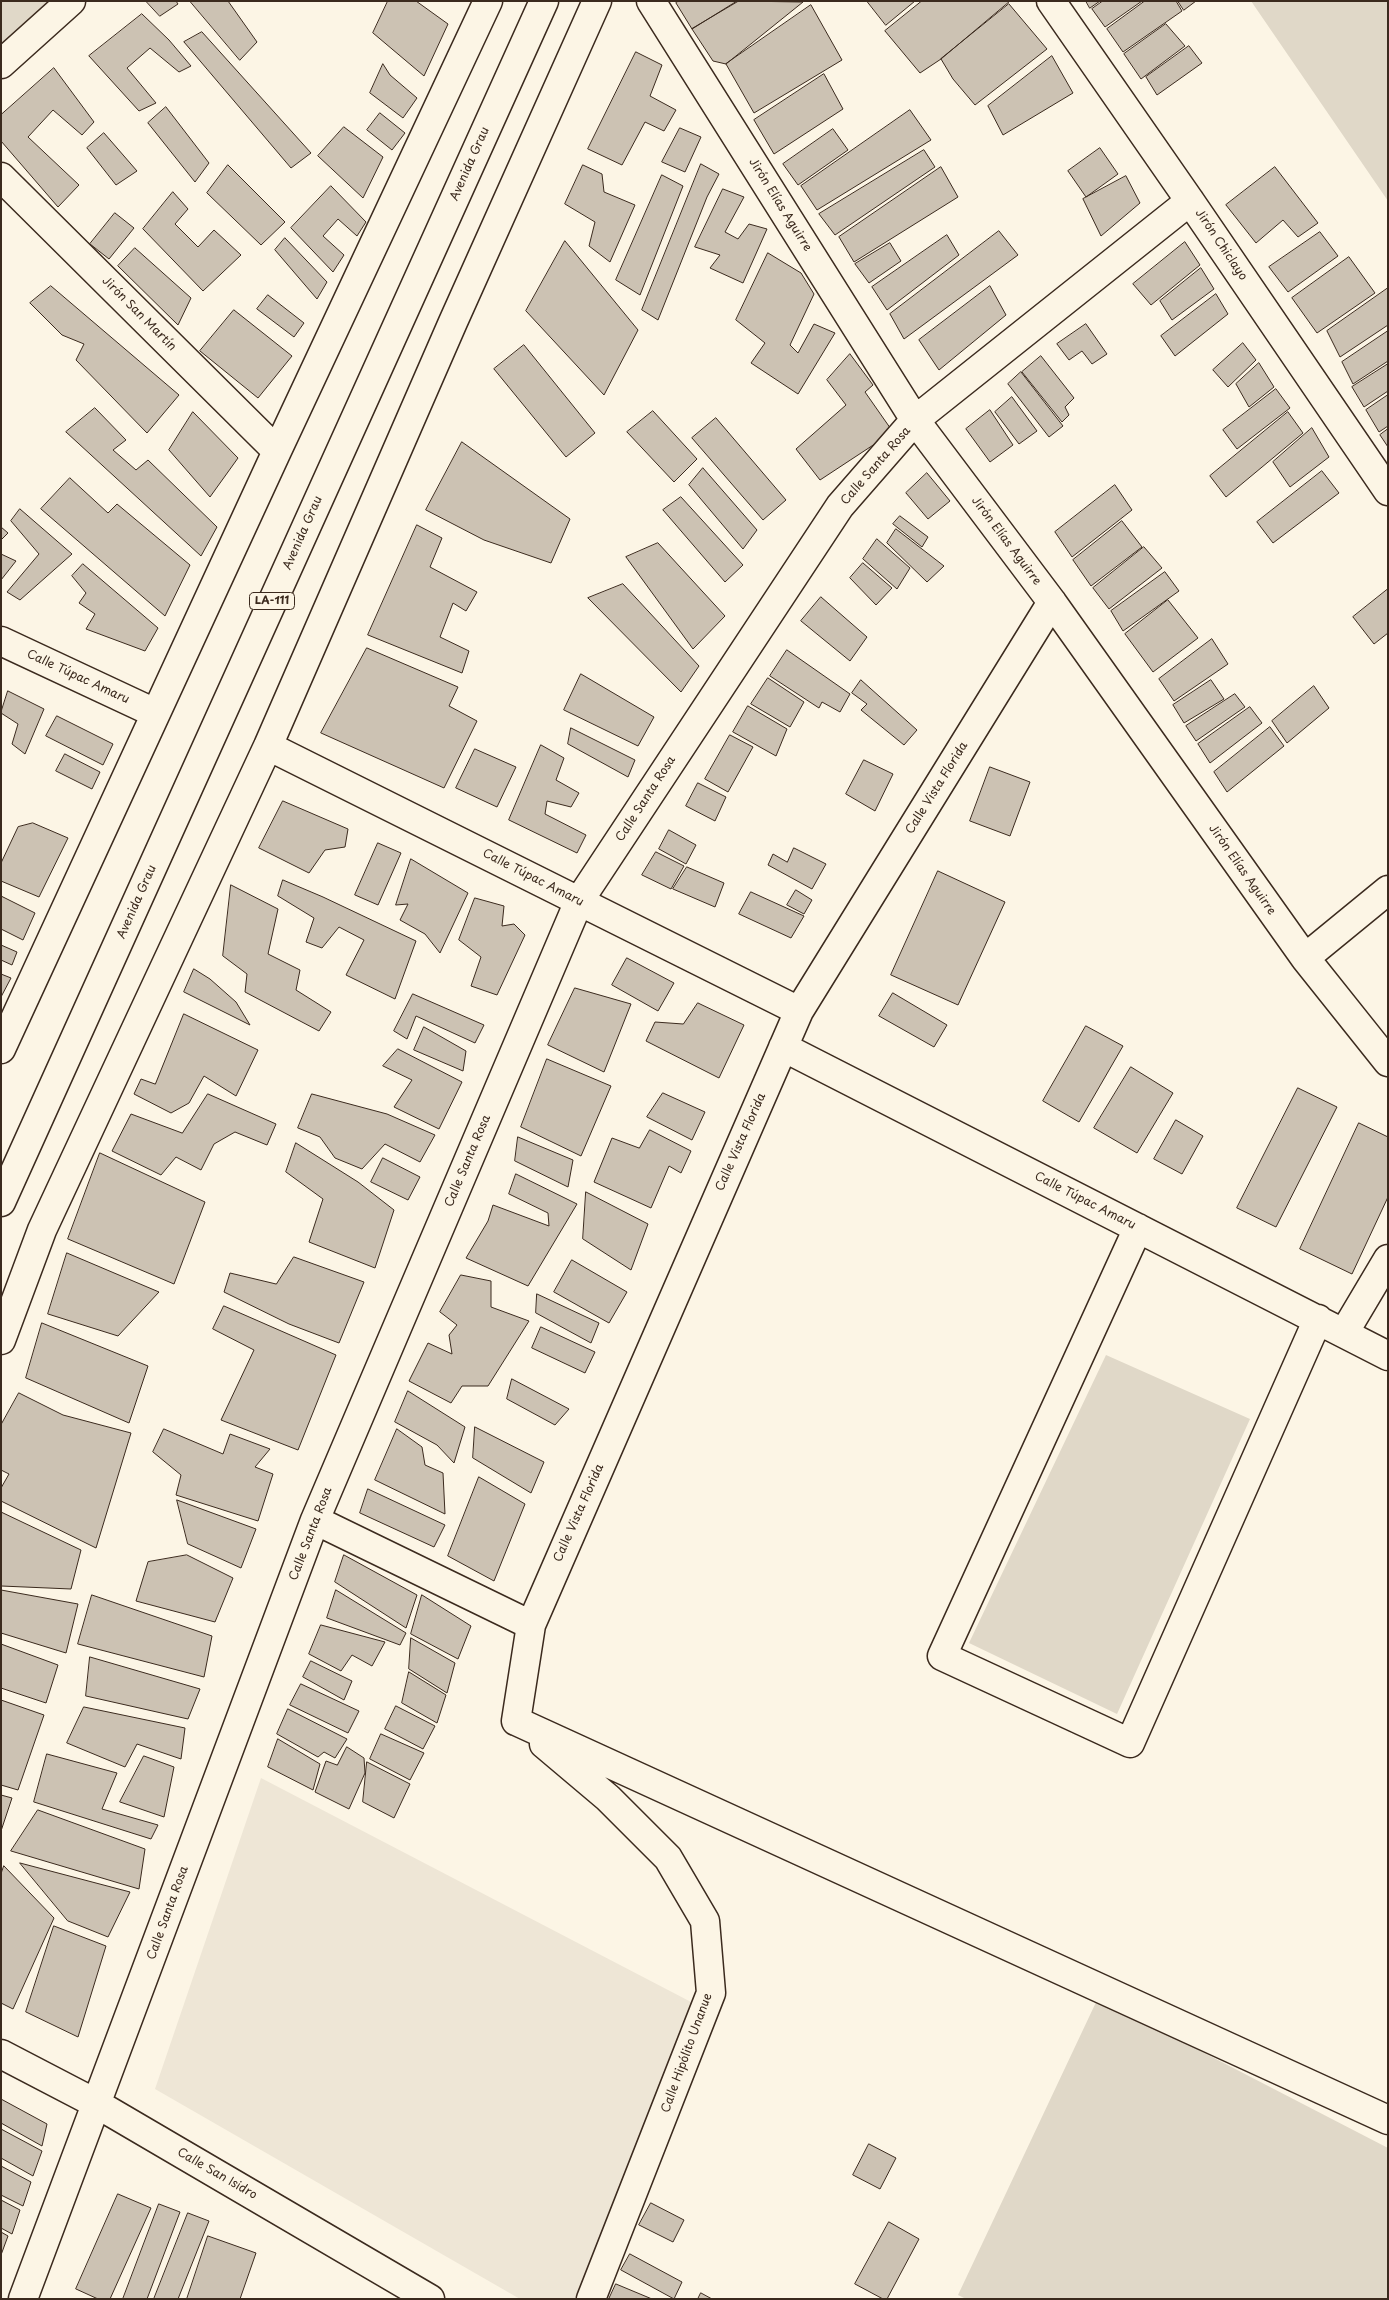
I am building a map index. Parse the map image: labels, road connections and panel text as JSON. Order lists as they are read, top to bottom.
{
  "streets": {
    "street": [
      "Avenida Grau",
      "Jirón Elías Aguirre",
      "Jirón Chiclayo",
      "Jirón San Martín",
      "Calle Santa Rosa",
      "LA-111",
      "Calle Túpac Amaru",
      "Calle Vista Florida",
      "Calle Hipólito Unanue",
      "Calle San Isidro"
    ]
  },
  "crossings": [
    ["Jirón Elías Aguirre", "Calle Santa Rosa"],
    ["Jirón Elías Aguirre", "Calle Vista Florida"],
    ["Jirón Chiclayo", "Calle Santa Rosa"],
    ["Calle Santa Rosa", "Calle Túpac Amaru"],
    ["Calle Santa Rosa", "Calle San Isidro"],
    ["Calle Túpac Amaru", "Calle Vista Florida"],
    ["Calle Vista Florida", "Calle Hipólito Unanue"]
  ]
}
